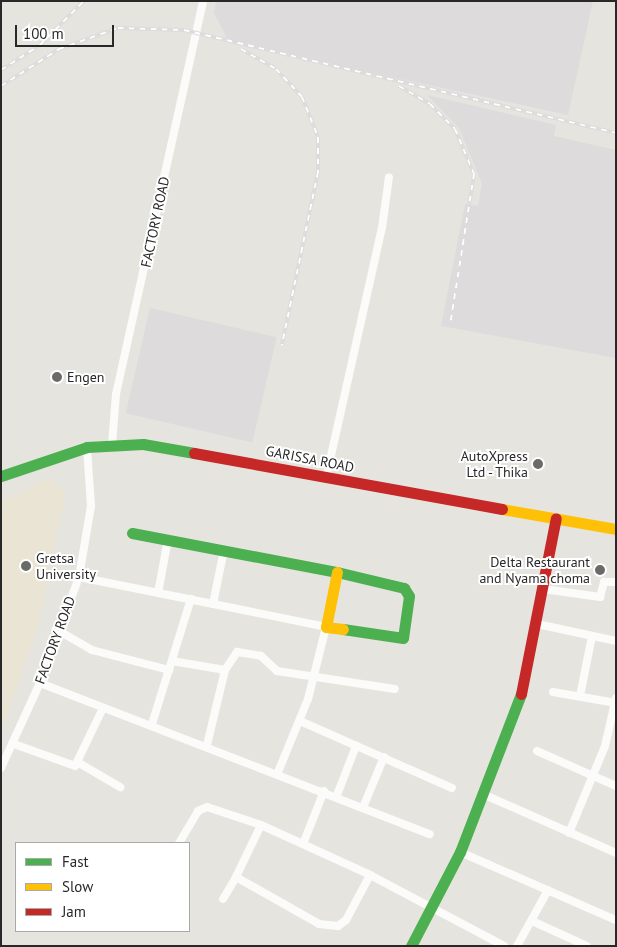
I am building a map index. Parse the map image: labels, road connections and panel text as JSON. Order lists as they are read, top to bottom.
{
  "streets": {
    "main road": ["GARISSA ROAD"],
    "street": ["FACTORY ROAD"]
  },
  "crossings": [
    ["FACTORY ROAD", "GARISSA ROAD"]
  ],
  "places": [
    "Engen",
    "AutoXpress Ltd - Thika",
    "Gretsa University",
    "Delta Restaurant and Nyama choma"
  ],
  "legend": ["Fast", "Slow", "Jam"],
  "scale_bar": "100 m"
}
